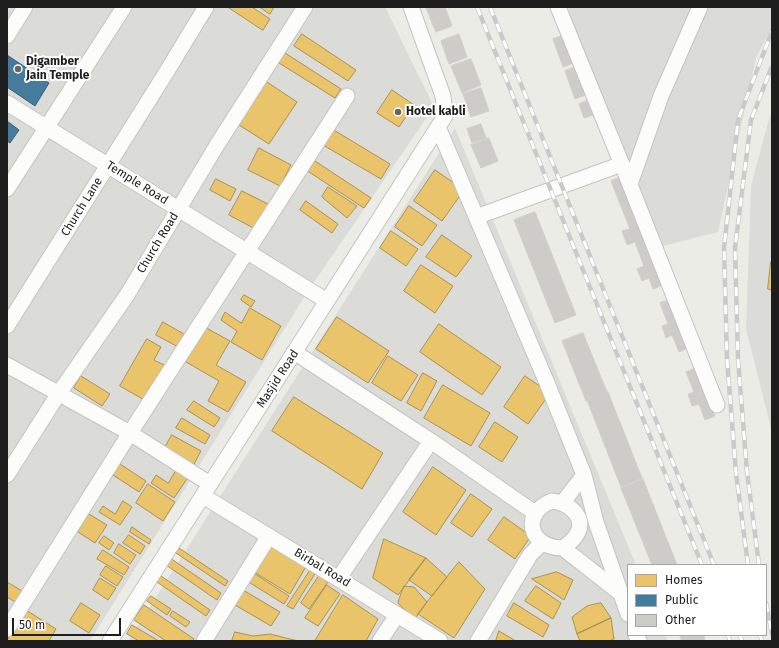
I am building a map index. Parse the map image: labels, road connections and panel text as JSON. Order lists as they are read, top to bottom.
{
  "streets": {
    "street": [
      "Temple Road",
      "Church Lane",
      "Church Road",
      "Masjid Road",
      "Birbal Road"
    ]
  },
  "crossings": [
    ["Temple Road", "Church Lane"],
    ["Temple Road", "Church Road"],
    ["Temple Road", "Masjid Road"],
    ["Church Road", "Birbal Road"],
    ["Masjid Road", "Birbal Road"]
  ],
  "places": ["Digamber Jain Temple", "Hotel kabli"],
  "legend": ["Homes", "Public", "Other"],
  "scale_bar": "50 m"
}
